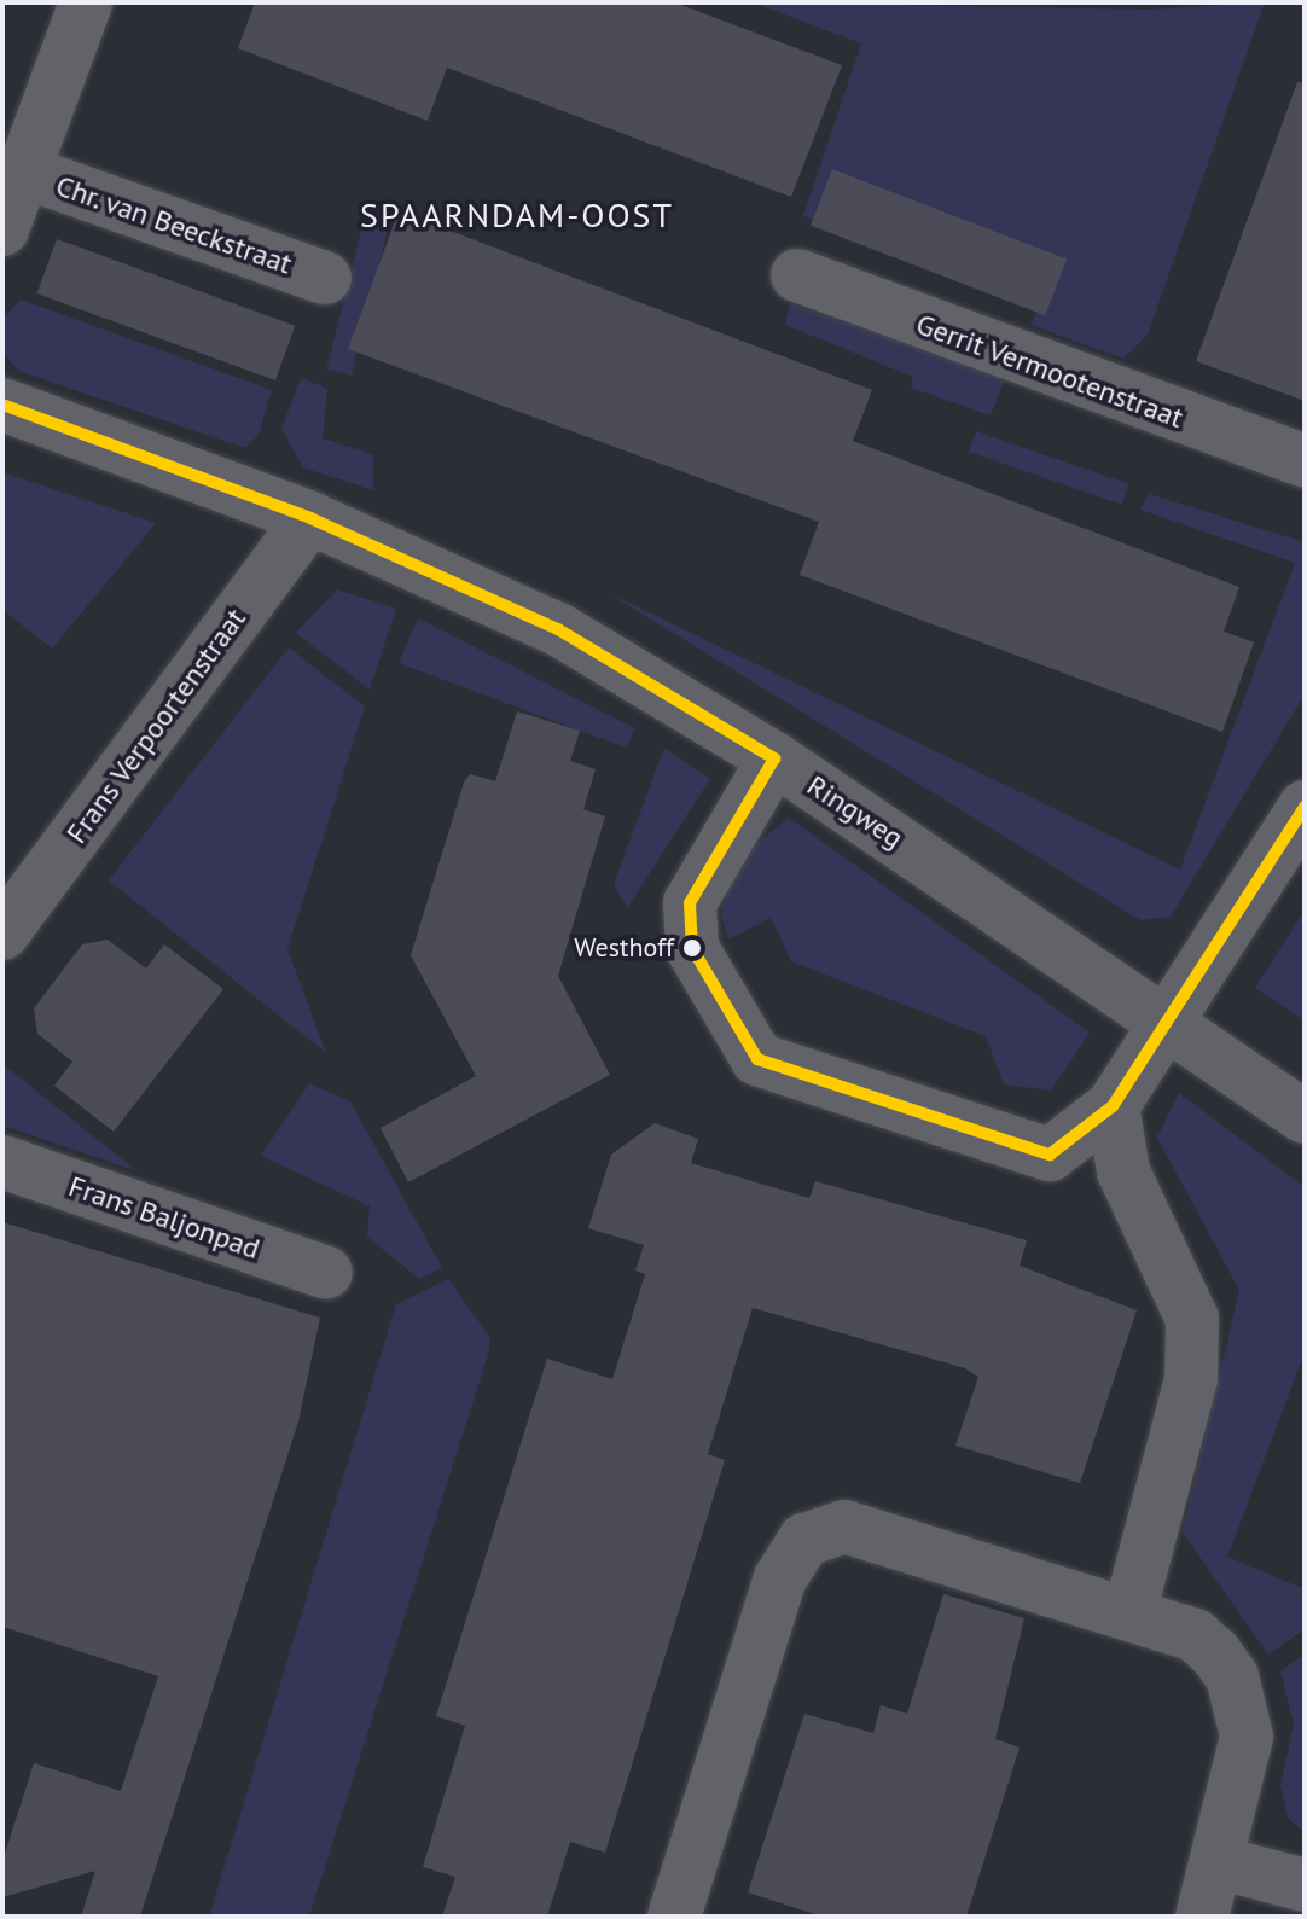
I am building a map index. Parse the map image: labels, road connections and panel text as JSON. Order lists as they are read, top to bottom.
{
  "streets": {
    "street": [
      "Chr. van Beeckstraat",
      "Gerrit Vermootenstraat",
      "Frans Verpoortenstraat",
      "Ringweg",
      "Frans Baljonpad"
    ]
  },
  "crossings": [
    ["Frans Verpoortenstraat", "Ringweg"]
  ],
  "districts": ["SPAARNDAM-OOST"],
  "places": ["Westhoff"]
}
